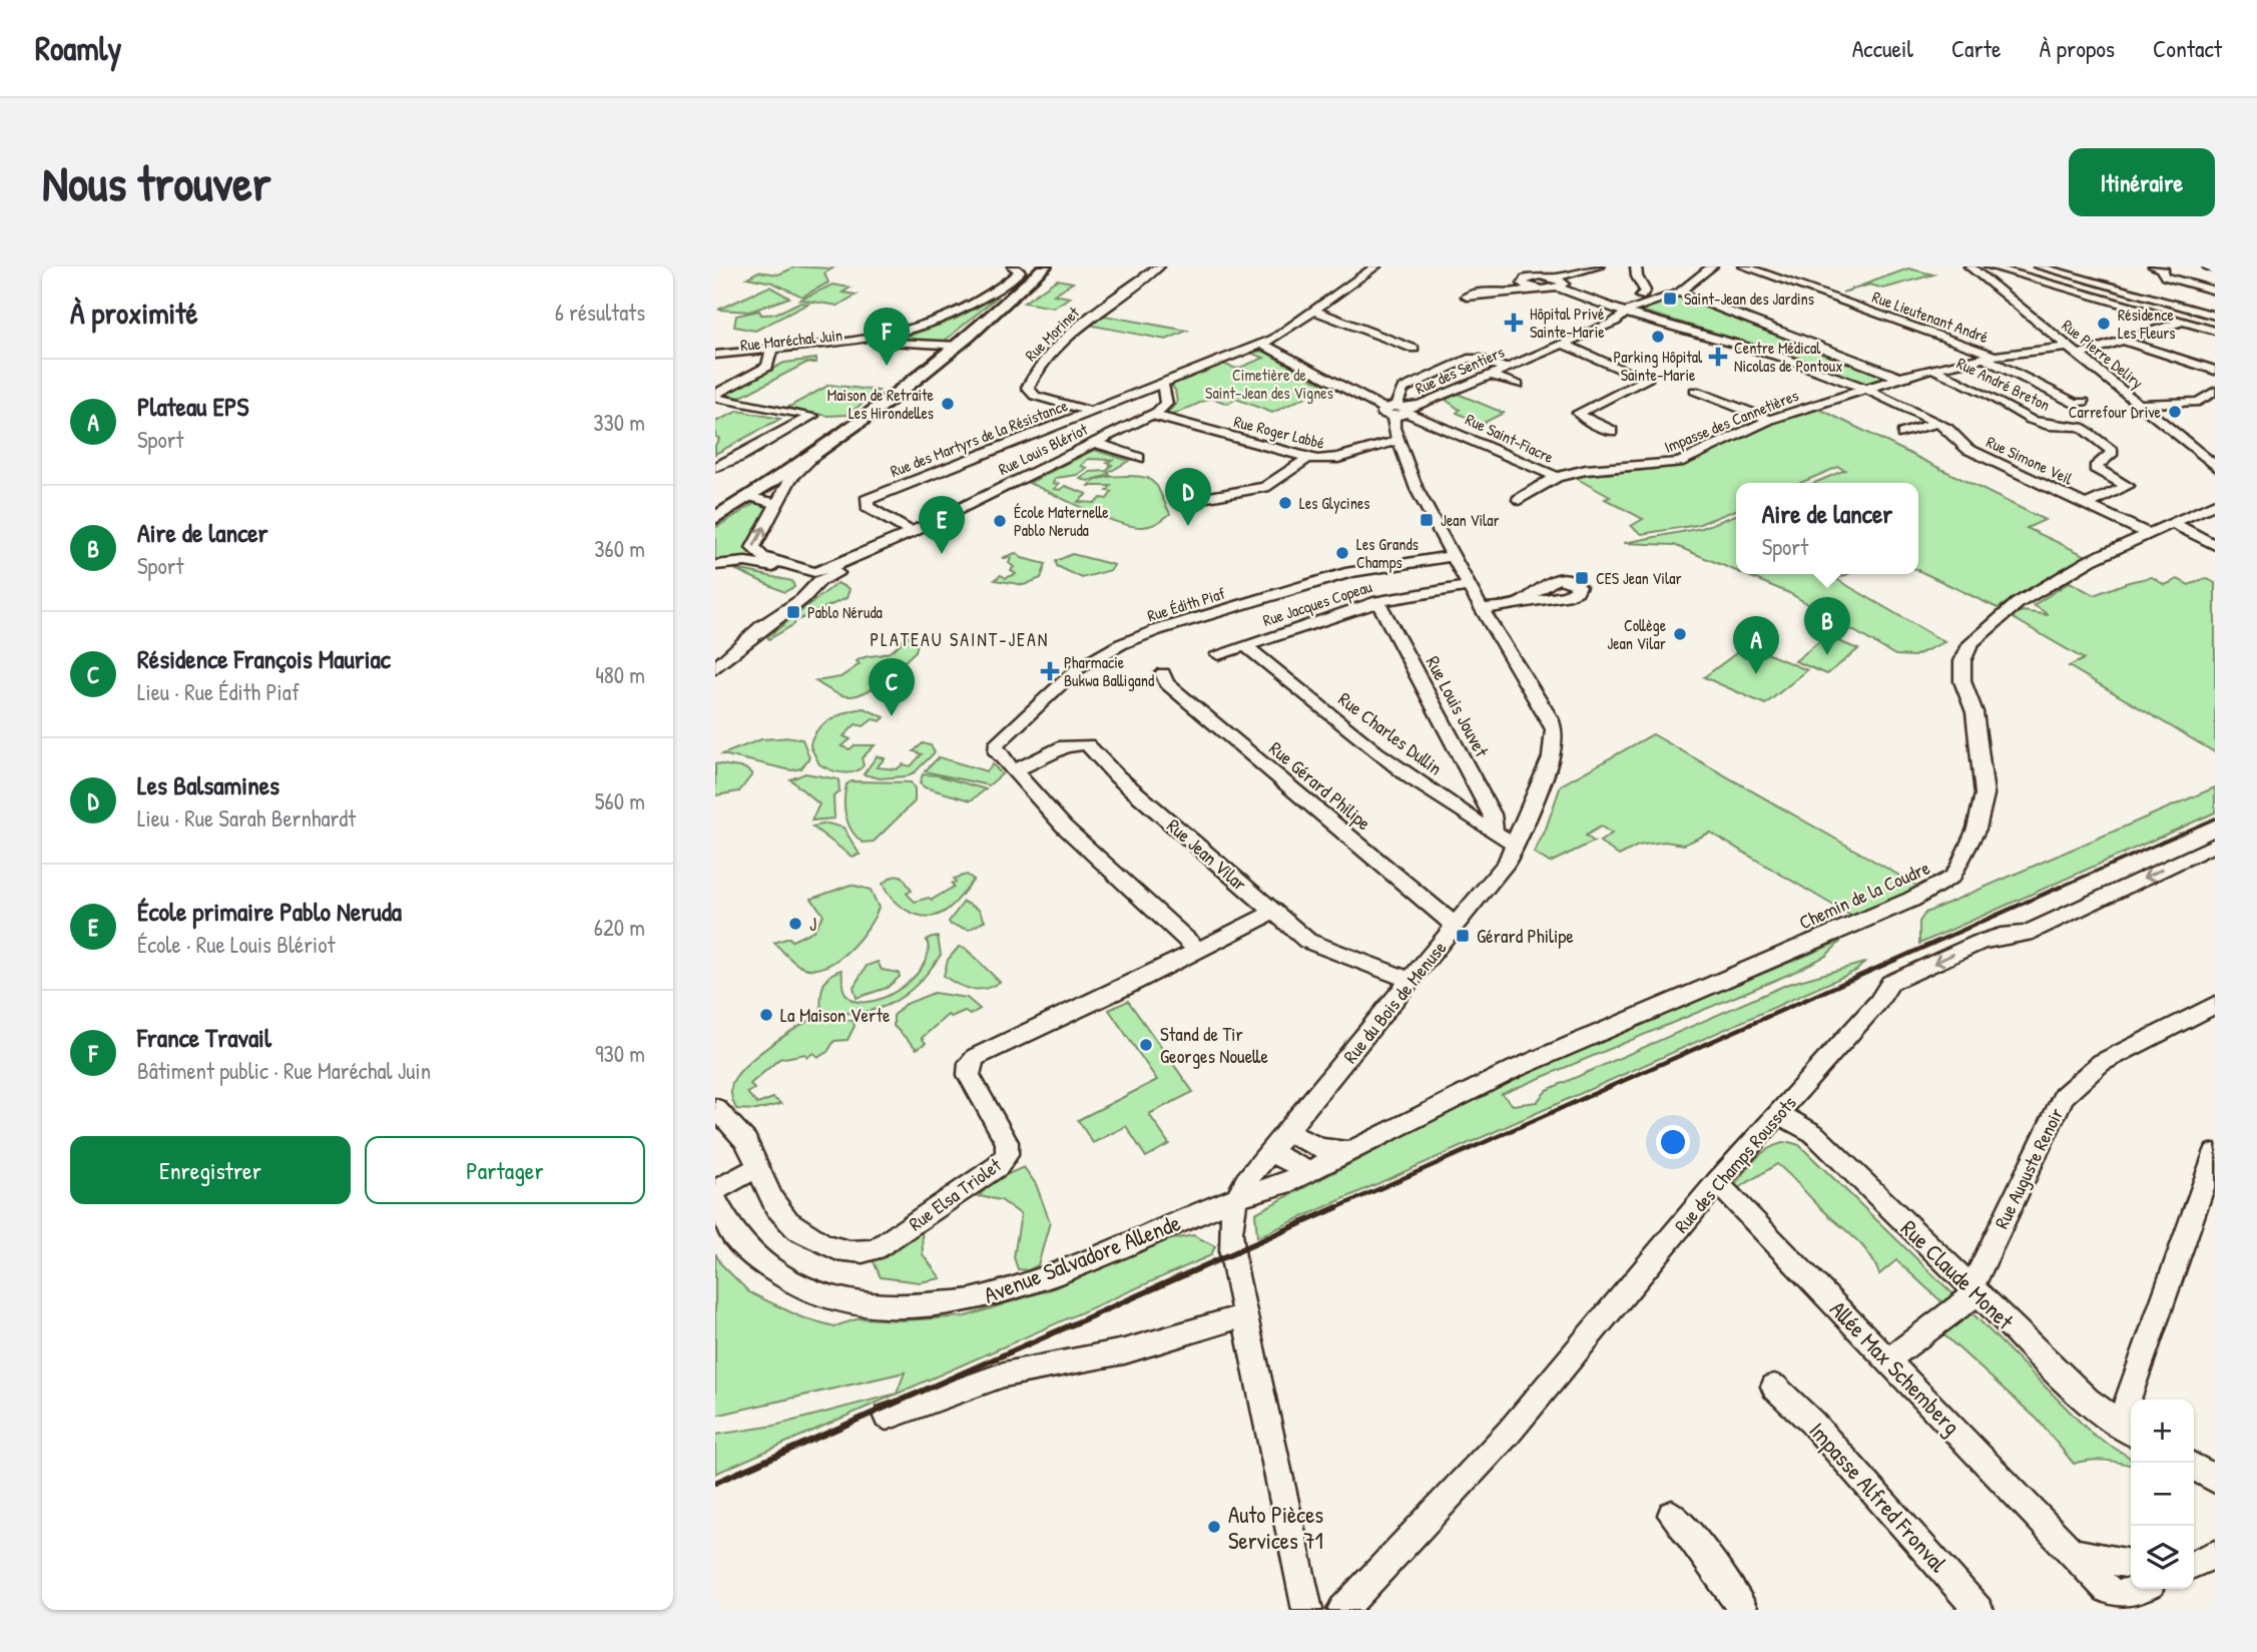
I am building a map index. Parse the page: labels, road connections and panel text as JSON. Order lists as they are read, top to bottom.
{
  "streets": {
    "street": [
      "Rue Lieutenant André",
      "Rue Morinet",
      "Rue Maréchal Juin",
      "Rue Pierre Deliry",
      "Rue des Sentiers",
      "Rue André Breton",
      "Impasse des Cannetières",
      "Rue Roger Labbé",
      "Rue des Martyrs de la Résistance",
      "Rue Saint-Fiacre",
      "Rue Louis Blériot",
      "Rue Simone Veil",
      "Rue Jacques Copeau",
      "Rue Édith Piaf",
      "Rue Louis Jouvet",
      "Rue Charles Dullin",
      "Rue Gérard Philipe",
      "Rue Jean Vilar",
      "Chemin de la Coudre",
      "Rue du Bois de Menuse",
      "Rue des Champs Roussots",
      "Rue Auguste Renoir",
      "Rue Elsa Triolet",
      "Avenue Salvadore Allende",
      "Rue Claude Monet",
      "Allée Max Schemberg",
      "Impasse Alfred Fronval"
    ]
  },
  "crossings": [
    ["Rue Lieutenant André", "Rue Pierre Deliry"],
    ["Rue Lieutenant André", "Impasse des Cannetières"],
    ["Rue Morinet", "Rue des Martyrs de la Résistance"],
    ["Rue des Sentiers", "Rue Saint-Fiacre"],
    ["Rue des Sentiers", "Rue Simone Veil"],
    ["Rue des Sentiers", "Rue du Bois de Menuse"],
    ["Rue André Breton", "Impasse des Cannetières"],
    ["Rue André Breton", "Rue Simone Veil"],
    ["Impasse des Cannetières", "Rue Saint-Fiacre"],
    ["Impasse des Cannetières", "Rue Simone Veil"],
    ["Rue Roger Labbé", "Rue Louis Blériot"],
    ["Rue Roger Labbé", "Rue du Bois de Menuse"],
    ["Rue des Martyrs de la Résistance", "Rue Louis Blériot"],
    ["Rue Saint-Fiacre", "Rue du Bois de Menuse"],
    ["Rue Simone Veil", "Chemin de la Coudre"],
    ["Rue Jacques Copeau", "Rue Louis Jouvet"],
    ["Rue Jacques Copeau", "Rue Charles Dullin"],
    ["Rue Jacques Copeau", "Rue du Bois de Menuse"],
    ["Rue Édith Piaf", "Rue Jean Vilar"],
    ["Rue Édith Piaf", "Rue du Bois de Menuse"],
    ["Rue Louis Jouvet", "Rue Charles Dullin"],
    ["Rue Charles Dullin", "Rue du Bois de Menuse"],
    ["Rue Gérard Philipe", "Rue du Bois de Menuse"],
    ["Rue Jean Vilar", "Rue du Bois de Menuse"],
    ["Rue Jean Vilar", "Rue Elsa Triolet"],
    ["Chemin de la Coudre", "Avenue Salvadore Allende"],
    ["Rue du Bois de Menuse", "Avenue Salvadore Allende"],
    ["Rue des Champs Roussots", "Rue Claude Monet"],
    ["Rue des Champs Roussots", "Allée Max Schemberg"],
    ["Rue Auguste Renoir", "Rue Claude Monet"]
  ],
  "one_way": ["Rue des Champs Roussots"],
  "districts": ["PLATEAU SAINT-JEAN"],
  "parks": ["Cimetière de Saint-Jean des Vignes"],
  "places": {
    "transit": [
      "Saint-Jean des Jardins",
      "Jean Vilar",
      "CES Jean Vilar",
      "Pablo Néruda",
      "Gérard Philipe"
    ],
    "health": ["Hôpital Privé Sainte-Marie", "Centre Médical Nicolas de Pontoux", "Pharmacie Bukwa Balligand"],
    "other": [
      "Résidence Les Fleurs",
      "Parking Hôpital Sainte-Marie",
      "Maison de Retraite Les Hirondelles",
      "Carrefour Drive",
      "Les Glycines",
      "École Maternelle Pablo Neruda",
      "Les Grands Champs",
      "Collège Jean Vilar",
      "J",
      "La Maison Verte",
      "Stand de Tir Georges Nouelle",
      "Auto Pièces Services 71"
    ]
  },
  "page": {
    "header": "Roamly",
    "nav": [
      "Accueil",
      "Carte",
      "À propos",
      "Contact"
    ],
    "buttons": [
      "Itinéraire",
      ["Enregistrer", "Partager"]
    ],
    "title": "Nous trouver",
    "heading": ["À proximité", "6 résultats"],
    "pins": [
      "F",
      "D",
      "E",
      "B",
      "A",
      "C"
    ],
    "list": [
      {
        "mark": "A",
        "name": "Plateau EPS",
        "note": "Sport",
        "value": "330 m"
      },
      {
        "mark": "B",
        "name": "Aire de lancer",
        "note": "Sport",
        "value": "360 m"
      },
      {
        "mark": "C",
        "name": "Résidence François Mauriac",
        "note": "Lieu · Rue Édith Piaf",
        "value": "480 m"
      },
      {
        "mark": "D",
        "name": "Les Balsamines",
        "note": "Lieu · Rue Sarah Bernhardt",
        "value": "560 m"
      },
      {
        "mark": "E",
        "name": "École primaire Pablo Neruda",
        "note": "École · Rue Louis Blériot",
        "value": "620 m"
      },
      {
        "mark": "F",
        "name": "France Travail",
        "note": "Bâtiment public · Rue Maréchal Juin",
        "value": "930 m"
      }
    ],
    "popup": ["Aire de lancer", "Sport"],
    "map_buttons": ["+", "−"]
  }
}
